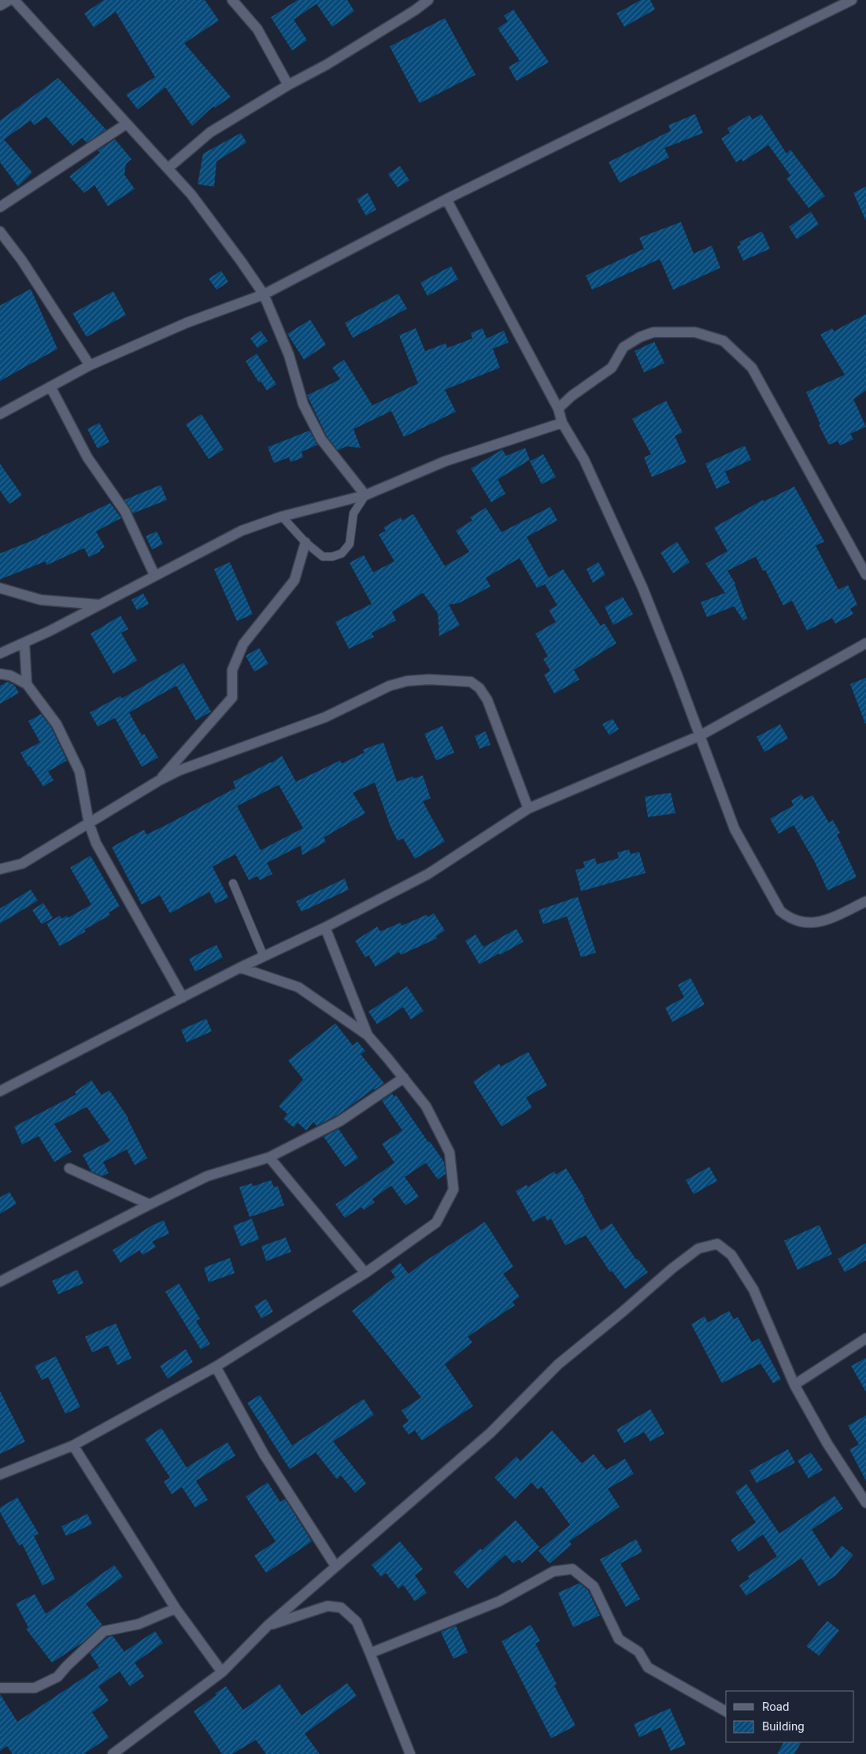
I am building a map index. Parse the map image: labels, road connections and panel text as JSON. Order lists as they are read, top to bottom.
{
  "legend": ["Road", "Building"]
}
